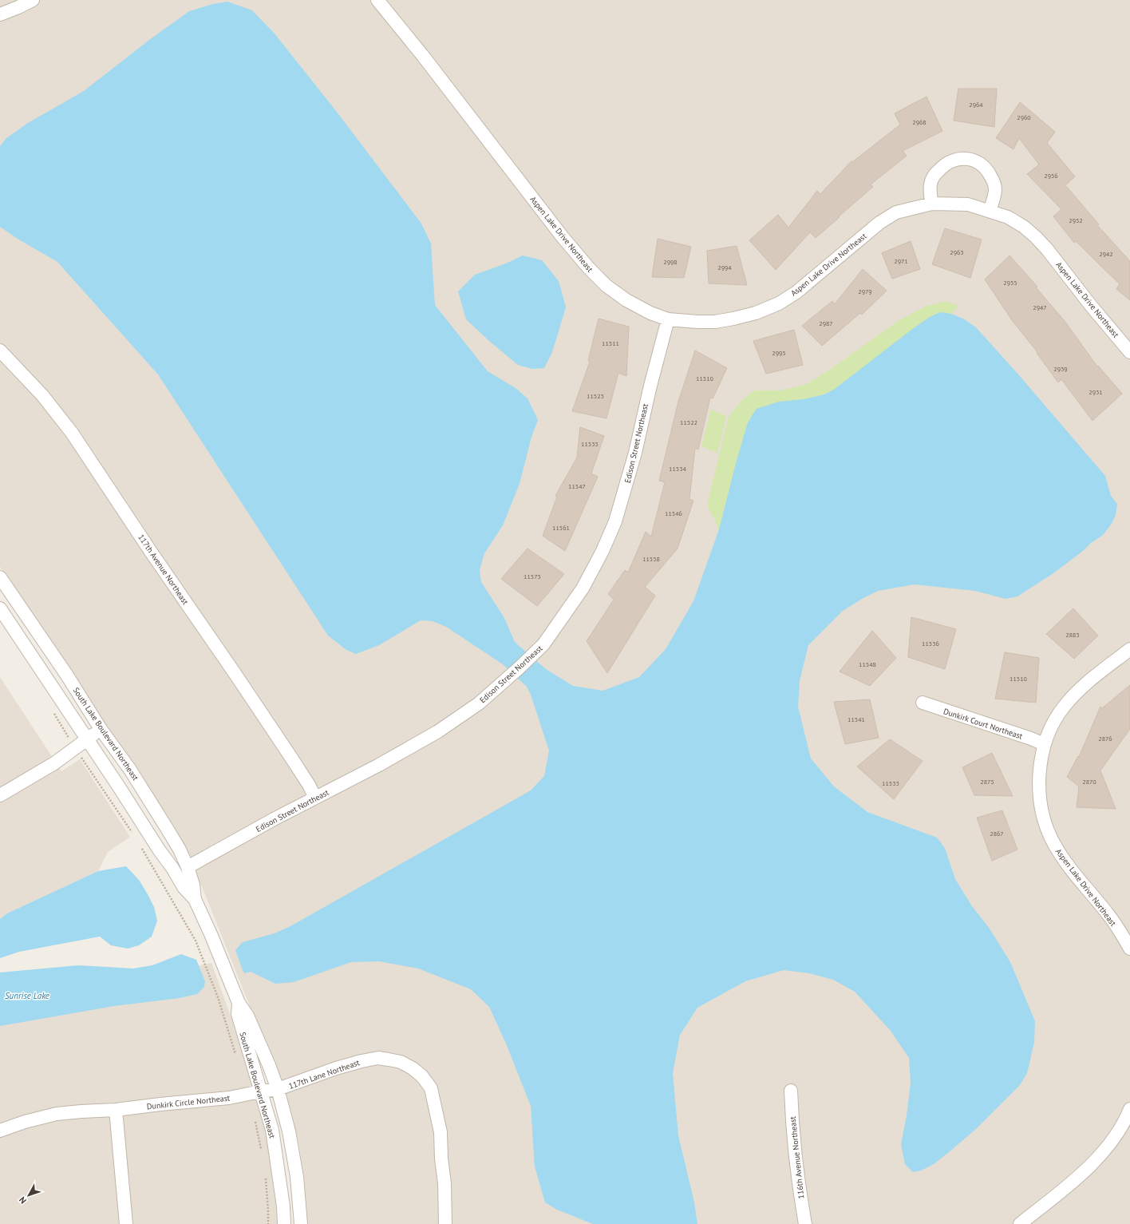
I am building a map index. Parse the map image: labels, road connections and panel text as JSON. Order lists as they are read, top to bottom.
{
  "streets": {
    "street": [
      "Aspen Lake Drive Northeast",
      "Edison Street Northeast",
      "117th Avenue Northeast",
      "Dunkirk Court Northeast",
      "South Lake Boulevard Northeast",
      "117th Lane Northeast",
      "Dunkirk Circle Northeast",
      "116th Avenue Northeast"
    ]
  },
  "crossings": [
    ["Aspen Lake Drive Northeast", "Edison Street Northeast"],
    ["Aspen Lake Drive Northeast", "Dunkirk Court Northeast"],
    ["Edison Street Northeast", "117th Avenue Northeast"],
    ["Edison Street Northeast", "South Lake Boulevard Northeast"],
    ["South Lake Boulevard Northeast", "117th Lane Northeast"],
    ["South Lake Boulevard Northeast", "Dunkirk Circle Northeast"],
    ["117th Lane Northeast", "Dunkirk Circle Northeast"]
  ],
  "water": ["Sunrise Lake"],
  "house_numbers": [
    "2964",
    "2960",
    "2968",
    "2956",
    "2952",
    "2963",
    "2942",
    "2971",
    "2998",
    "2994",
    "2955",
    "2979",
    "2947",
    "2987",
    "11511",
    "2995",
    "2939",
    "11510",
    "2931",
    "11523",
    "11522",
    "11535",
    "11534",
    "11547",
    "11546",
    "11561",
    "11558",
    "11575",
    "2883",
    "11536",
    "11548",
    "11510",
    "11541",
    "2876",
    "2875",
    "2870",
    "11533",
    "2867"
  ],
  "north": "bottom left"
}
